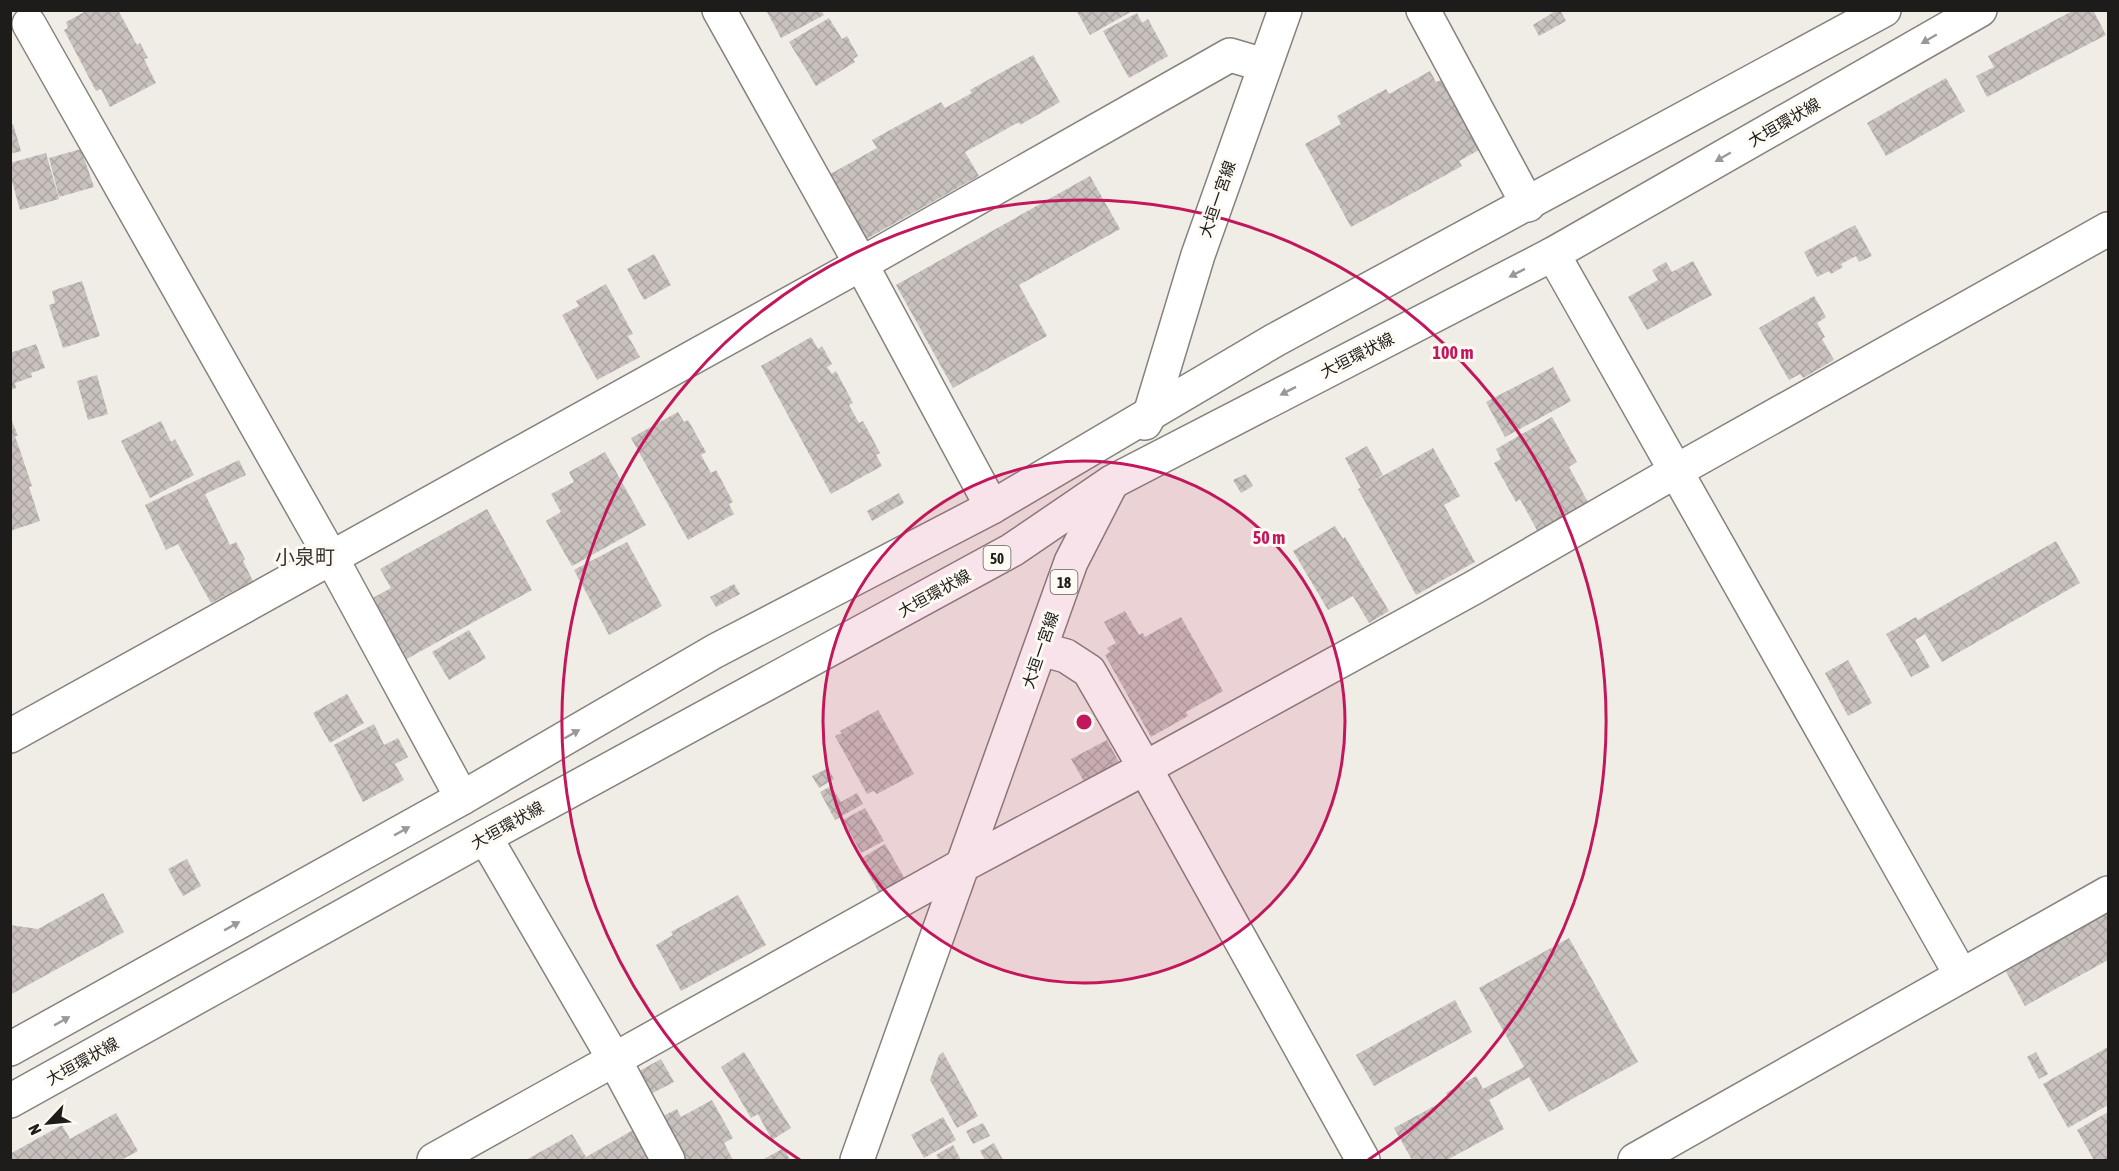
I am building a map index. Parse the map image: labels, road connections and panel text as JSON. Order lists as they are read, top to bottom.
{
  "streets": {
    "street": [
      "大垣環状線",
      "大垣一宮線",
      "50",
      "18"
    ]
  },
  "crossings": [
    ["大垣環状線", "大垣一宮線"]
  ],
  "districts": ["小泉町"],
  "north": "bottom left",
  "rings": ["100 m", "50 m"]
}
